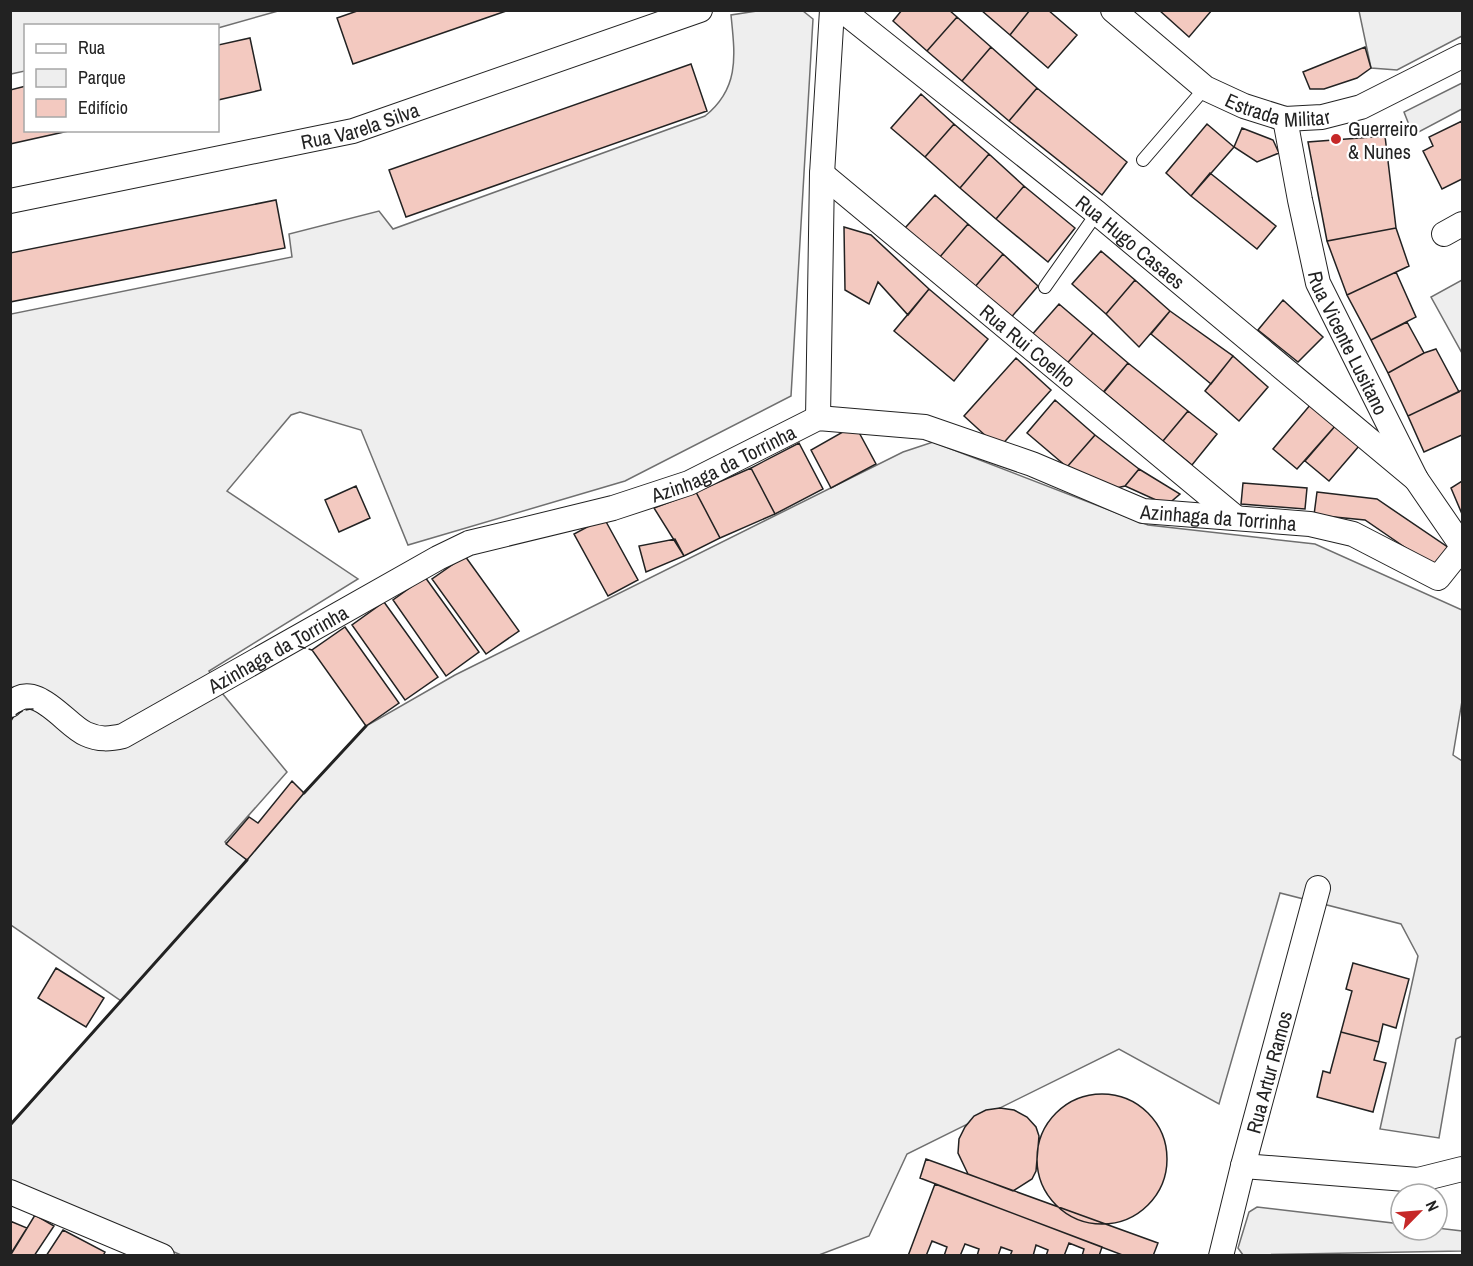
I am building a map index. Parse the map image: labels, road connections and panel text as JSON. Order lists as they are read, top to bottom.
{
  "streets": {
    "street": [
      "Estrada Militar",
      "Rua Varela Silva",
      "Rua Hugo Casaes",
      "Rua Vicente Lusitano",
      "Rua Rui Coelho",
      "Azinhaga da Torrinha",
      "Rua Artur Ramos"
    ]
  },
  "crossings": [
    ["Estrada Militar", "Rua Vicente Lusitano"],
    ["Rua Hugo Casaes", "Rua Vicente Lusitano"],
    ["Rua Vicente Lusitano", "Azinhaga da Torrinha"],
    ["Rua Rui Coelho", "Azinhaga da Torrinha"]
  ],
  "places": ["Guerreiro & Nunes"],
  "legend": ["Rua", "Parque", "Edifício"],
  "north": "top right"
}
